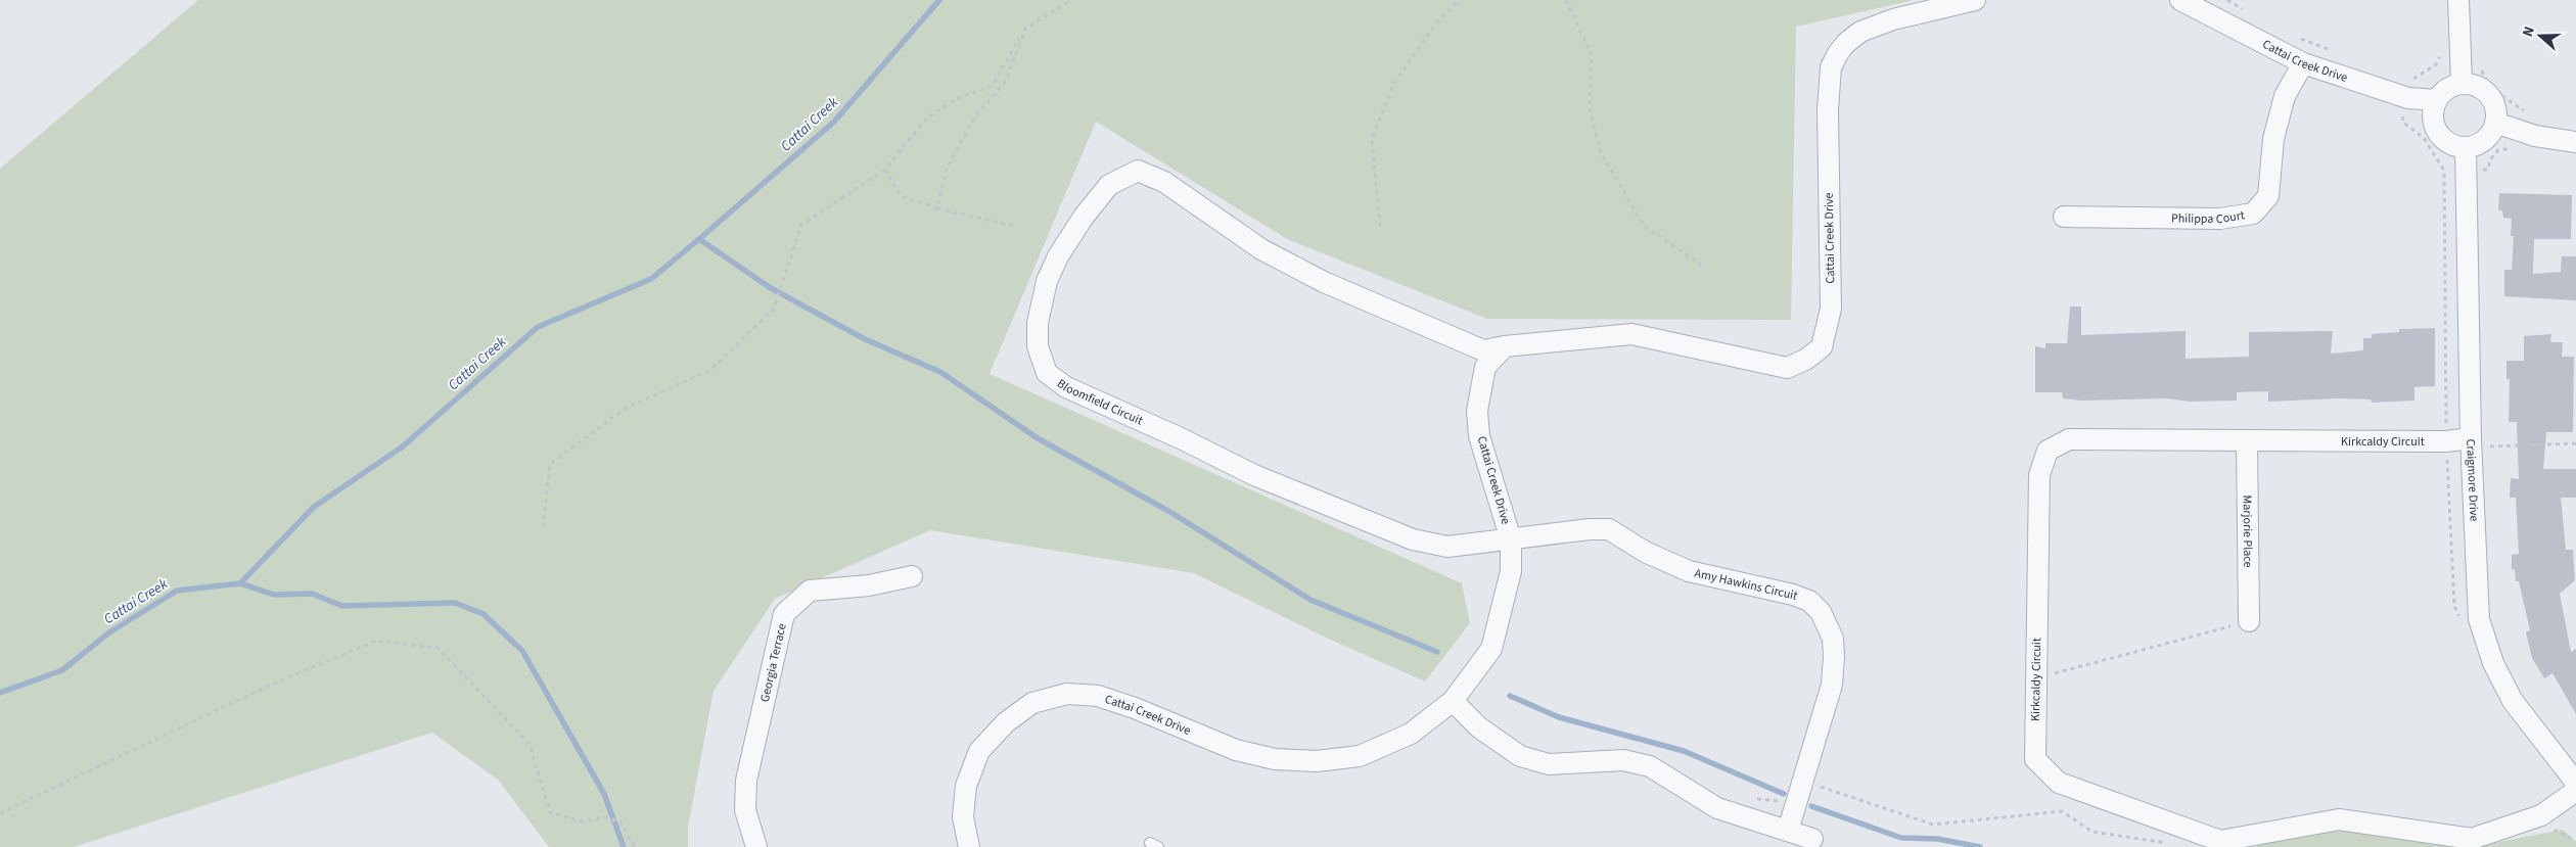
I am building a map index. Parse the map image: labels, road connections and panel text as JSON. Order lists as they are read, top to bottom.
{
  "streets": {
    "street": [
      "Cattai Creek Drive",
      "Philippa Court",
      "Bloomfield Circuit",
      "Kirkcaldy Circuit",
      "Craigmore Drive",
      "Marjorie Place",
      "Amy Hawkins Circuit",
      "Georgia Terrace"
    ]
  },
  "crossings": [
    ["Cattai Creek Drive", "Philippa Court"],
    ["Cattai Creek Drive", "Bloomfield Circuit"],
    ["Cattai Creek Drive", "Craigmore Drive"],
    ["Cattai Creek Drive", "Amy Hawkins Circuit"],
    ["Bloomfield Circuit", "Amy Hawkins Circuit"],
    ["Kirkcaldy Circuit", "Craigmore Drive"],
    ["Kirkcaldy Circuit", "Marjorie Place"]
  ],
  "water": ["Cattai Creek"],
  "north": "left"
}
